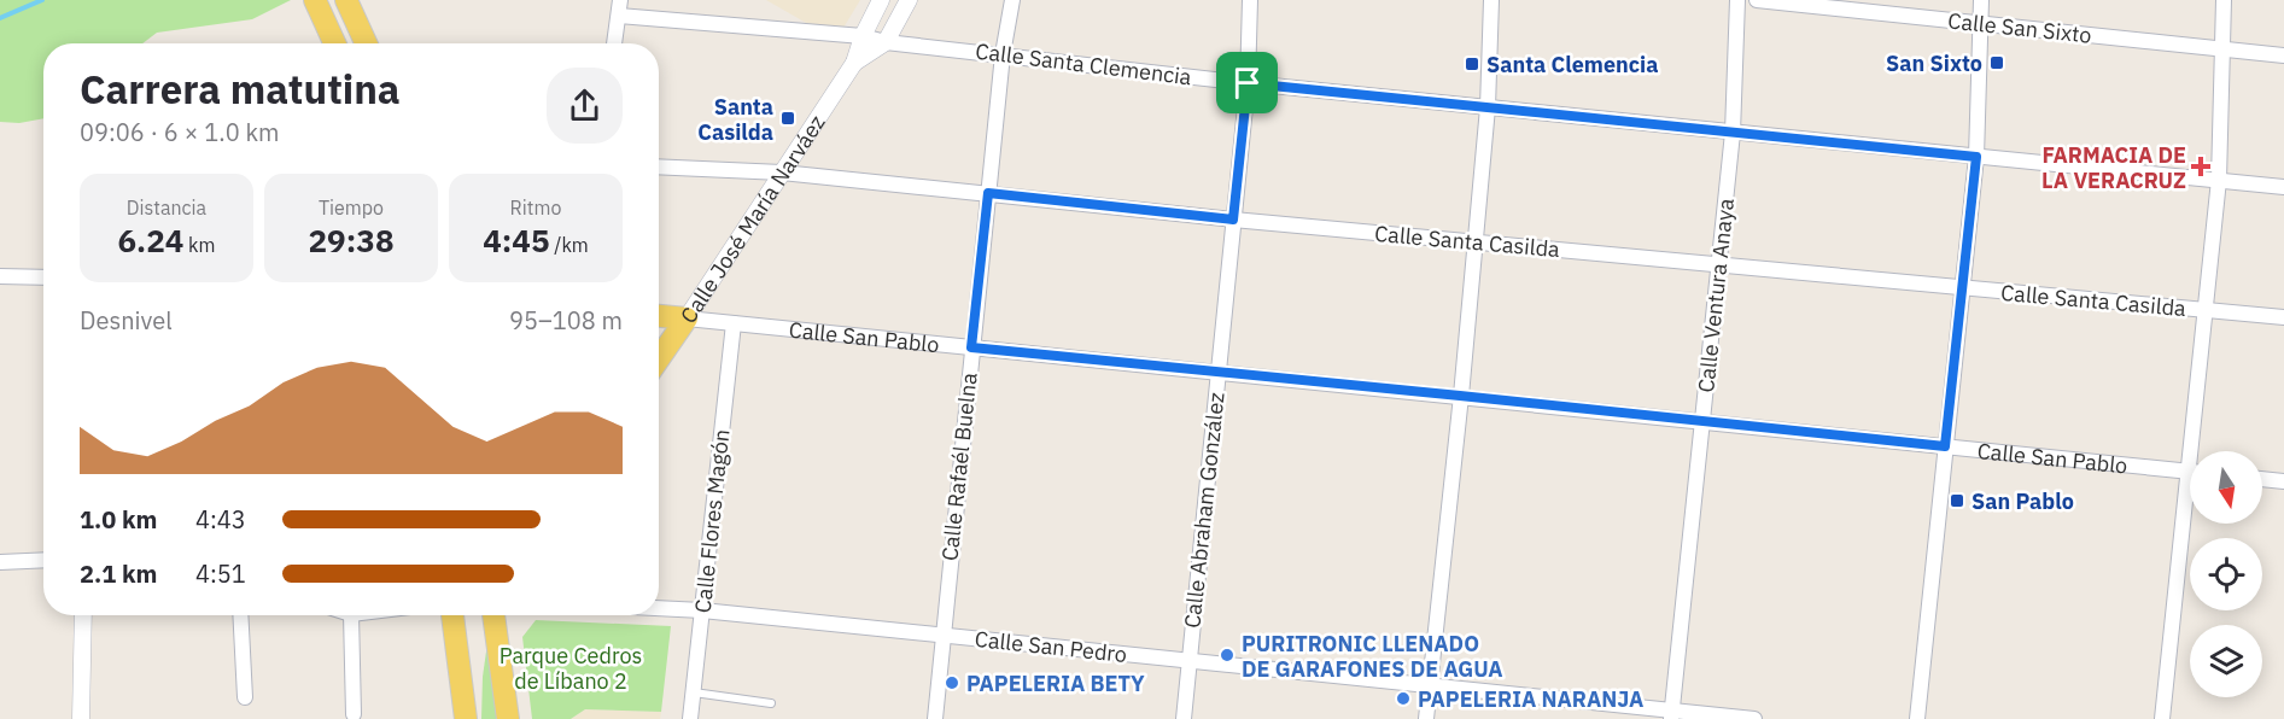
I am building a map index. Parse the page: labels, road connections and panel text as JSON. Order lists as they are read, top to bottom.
{
  "streets": {
    "main road": ["Calle José María Narváez", "Calle San Pablo"],
    "street": [
      "Calle San Sixto",
      "Calle Santa Clemencia",
      "Calle Santa Casilda",
      "Calle Ventura Anaya",
      "Calle Rafaél Buelna",
      "Calle Abraham González",
      "Calle Flores Magón",
      "Calle San Pedro"
    ]
  },
  "crossings": [
    ["Calle Santa Clemencia", "Calle José María Narváez"],
    ["Calle Santa Clemencia", "Calle Ventura Anaya"],
    ["Calle Santa Clemencia", "Calle Rafaél Buelna"],
    ["Calle Santa Clemencia", "Calle Abraham González"],
    ["Calle José María Narváez", "Calle Santa Casilda"],
    ["Calle José María Narváez", "Calle San Pablo"],
    ["Calle Santa Casilda", "Calle Ventura Anaya"],
    ["Calle Santa Casilda", "Calle Rafaél Buelna"],
    ["Calle Santa Casilda", "Calle Abraham González"],
    ["Calle Ventura Anaya", "Calle San Pablo"],
    ["Calle Ventura Anaya", "Calle San Pedro"],
    ["Calle San Pablo", "Calle Rafaél Buelna"],
    ["Calle San Pablo", "Calle Abraham González"],
    ["Calle San Pablo", "Calle Flores Magón"],
    ["Calle Rafaél Buelna", "Calle San Pedro"],
    ["Calle Abraham González", "Calle San Pedro"],
    ["Calle Flores Magón", "Calle San Pedro"]
  ],
  "parks": ["Parque Cedros de Líbano 2"],
  "places": {
    "transit": [
      "San Sixto",
      "Santa Clemencia",
      "Santa Casilda",
      "San Pablo"
    ],
    "health": ["FARMACIA DE LA VERACRUZ"],
    "other": ["PURITRONIC LLENADO DE GARAFONES DE AGUA", "PAPELERIA BETY", "PAPELERIA NARANJA"]
  },
  "north": "bottom",
  "page": {
    "heading": ["Carrera matutina", "09:06 · 6 × 1.0 km"],
    "stats": [
      ["Distancia", "6.24 km"],
      ["Tiempo", "29:38"],
      ["Ritmo", "4:45 /km"]
    ],
    "chart": ["Desnivel", "95–108 m"],
    "list": [
      {
        "name": "1.0 km",
        "note": "4:43"
      },
      {
        "name": "2.1 km",
        "note": "4:51"
      }
    ]
  }
}
